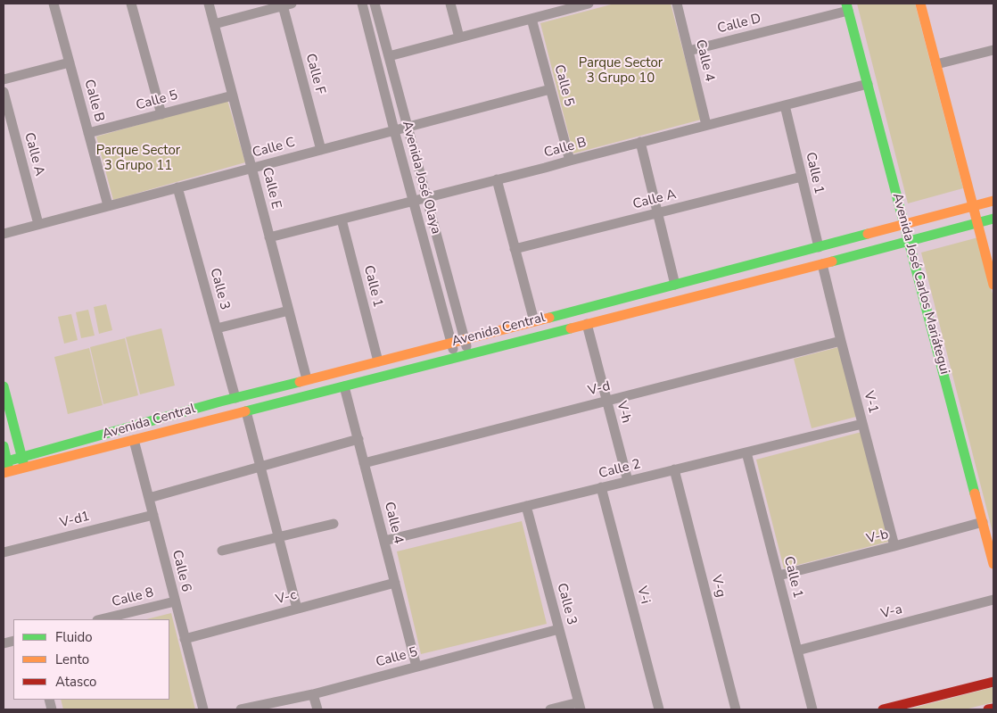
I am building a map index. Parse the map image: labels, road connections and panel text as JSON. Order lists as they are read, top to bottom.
{
  "streets": {
    "street": [
      "Calle D",
      "Calle 4",
      "Calle F",
      "Calle 5",
      "Calle B",
      "Calle C",
      "Calle A",
      "Calle 1",
      "Avenida José Olaya",
      "Calle E",
      "Avenida José Carlos Mariátegui",
      "Calle 3",
      "Avenida Central",
      "V-d",
      "V-1",
      "V-h",
      "Calle 2",
      "V-d1",
      "V-b",
      "Calle 6",
      "V-g",
      "V-i",
      "Calle 8",
      "V-c",
      "V-a"
    ]
  },
  "crossings": [
    ["Calle D", "Calle 4"],
    ["Calle D", "Avenida José Carlos Mariátegui"],
    ["Calle 4", "Calle 5"],
    ["Calle 4", "Calle B"],
    ["Calle 4", "Avenida Central"],
    ["Calle 4", "V-d"],
    ["Calle 4", "Calle 2"],
    ["Calle 4", "V-c"],
    ["Calle F", "Calle C"],
    ["Calle 5", "Calle B"],
    ["Calle 5", "Calle C"],
    ["Calle 5", "Calle E"],
    ["Calle 5", "Calle 3"],
    ["Calle B", "Calle C"],
    ["Calle B", "Calle 1"],
    ["Calle B", "Avenida José Olaya"],
    ["Calle B", "Calle E"],
    ["Calle B", "Avenida José Carlos Mariátegui"],
    ["Calle C", "Calle A"],
    ["Calle C", "Avenida José Olaya"],
    ["Calle C", "Calle E"],
    ["Calle C", "Calle 3"],
    ["Calle A", "Calle 1"],
    ["Calle 1", "Avenida Central"],
    ["Calle 1", "Calle 2"],
    ["Calle 1", "V-b"],
    ["Calle 1", "V-a"],
    ["Avenida José Olaya", "Avenida Central"],
    ["Calle E", "Avenida Central"],
    ["Avenida José Carlos Mariátegui", "Avenida Central"],
    ["Avenida José Carlos Mariátegui", "V-b"],
    ["Calle 3", "Avenida Central"],
    ["Calle 3", "Calle 2"],
    ["Avenida Central", "V-1"],
    ["Avenida Central", "V-h"],
    ["Avenida Central", "Calle 6"],
    ["V-d", "V-1"],
    ["V-d", "V-h"],
    ["V-1", "Calle 2"],
    ["V-1", "V-b"],
    ["V-h", "Calle 2"],
    ["Calle 2", "V-g"],
    ["Calle 2", "V-i"],
    ["V-d1", "Calle 6"],
    ["Calle 6", "Calle 8"],
    ["Calle 6", "V-c"]
  ],
  "parks": ["Parque Sector 3 Grupo 10", "Parque Sector 3 Grupo 11"],
  "legend": ["Fluido", "Lento", "Atasco"]
}
